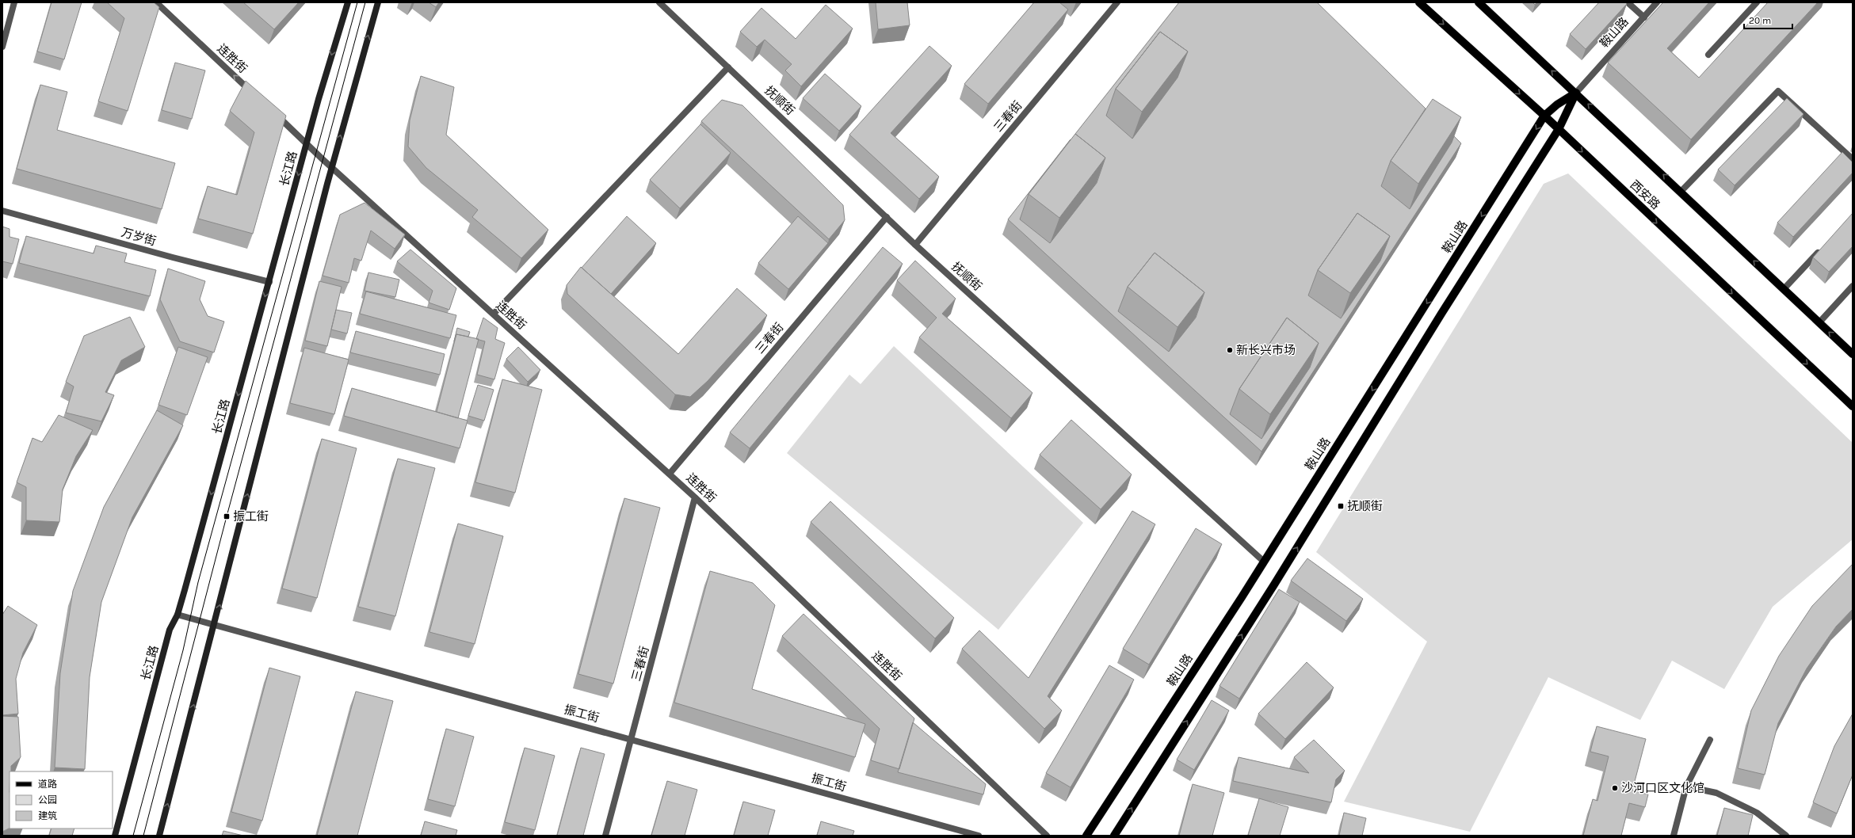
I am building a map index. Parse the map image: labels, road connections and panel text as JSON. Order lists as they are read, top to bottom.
{
  "streets": {
    "main road": ["鞍山路", "长江路", "西安路"],
    "street": [
      "连胜街",
      "抚顺街",
      "三春街",
      "万岁街",
      "振工街"
    ]
  },
  "crossings": [
    ["鞍山路", "抚顺街"],
    ["鞍山路", "西安路"],
    ["连胜街", "三春街"],
    ["连胜街", "长江路"],
    ["抚顺街", "三春街"],
    ["三春街", "振工街"],
    ["长江路", "万岁街"],
    ["长江路", "振工街"]
  ],
  "places": {
    "other": ["新长兴市场", "沙河口区文化馆"],
    "transit": ["抚顺街", "振工街"]
  },
  "legend": ["道路", "公园", "建筑"],
  "scale_bar": "20 m"
}
